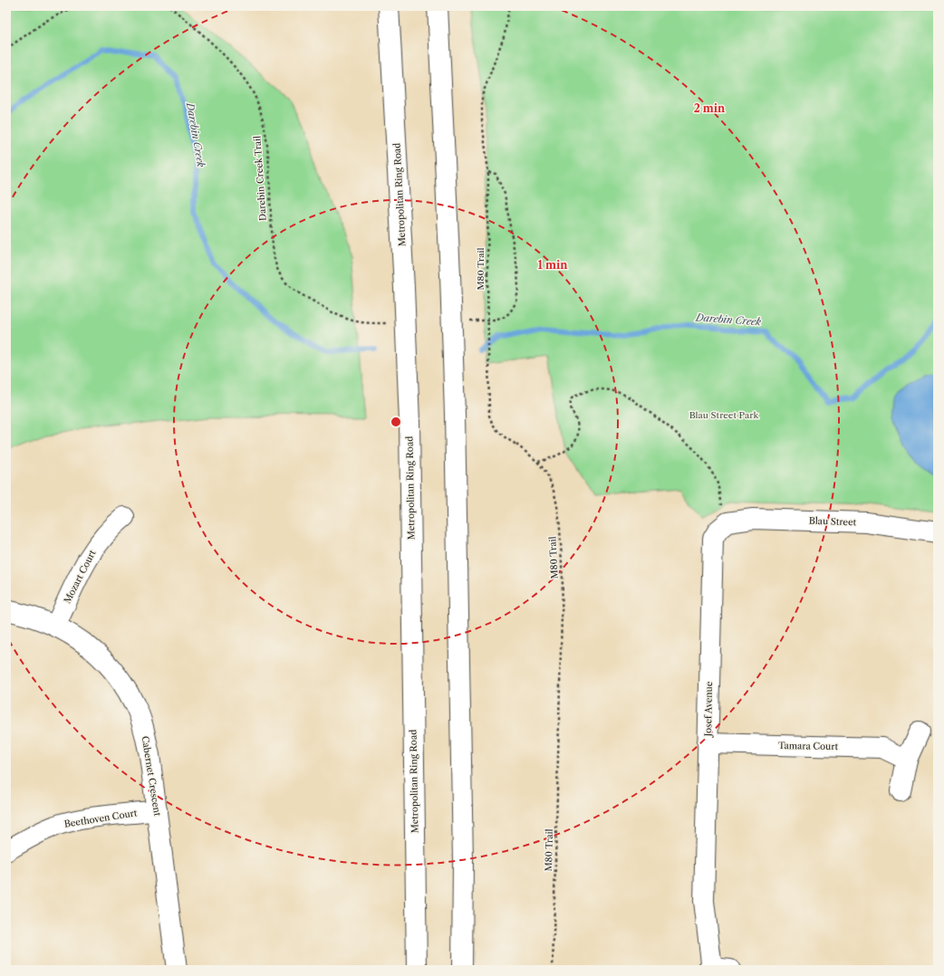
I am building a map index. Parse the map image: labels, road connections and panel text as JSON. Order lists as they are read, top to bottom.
{
  "streets": {
    "main road": [
      "Metropolitan Ring Road",
      "Blau Street",
      "Mozart Court",
      "Josef Avenue",
      "Tamara Court",
      "Cabernet Crescent",
      "Beethoven Court"
    ],
    "path": ["Darebin Creek Trail", "M80 Trail"]
  },
  "crossings": [
    ["Blau Street", "Josef Avenue"],
    ["Mozart Court", "Cabernet Crescent"],
    ["Josef Avenue", "Tamara Court"],
    ["Cabernet Crescent", "Beethoven Court"]
  ],
  "water": ["Darebin Creek"],
  "parks": ["Blau Street Park"],
  "rings": ["2 min", "1 min"]
}
